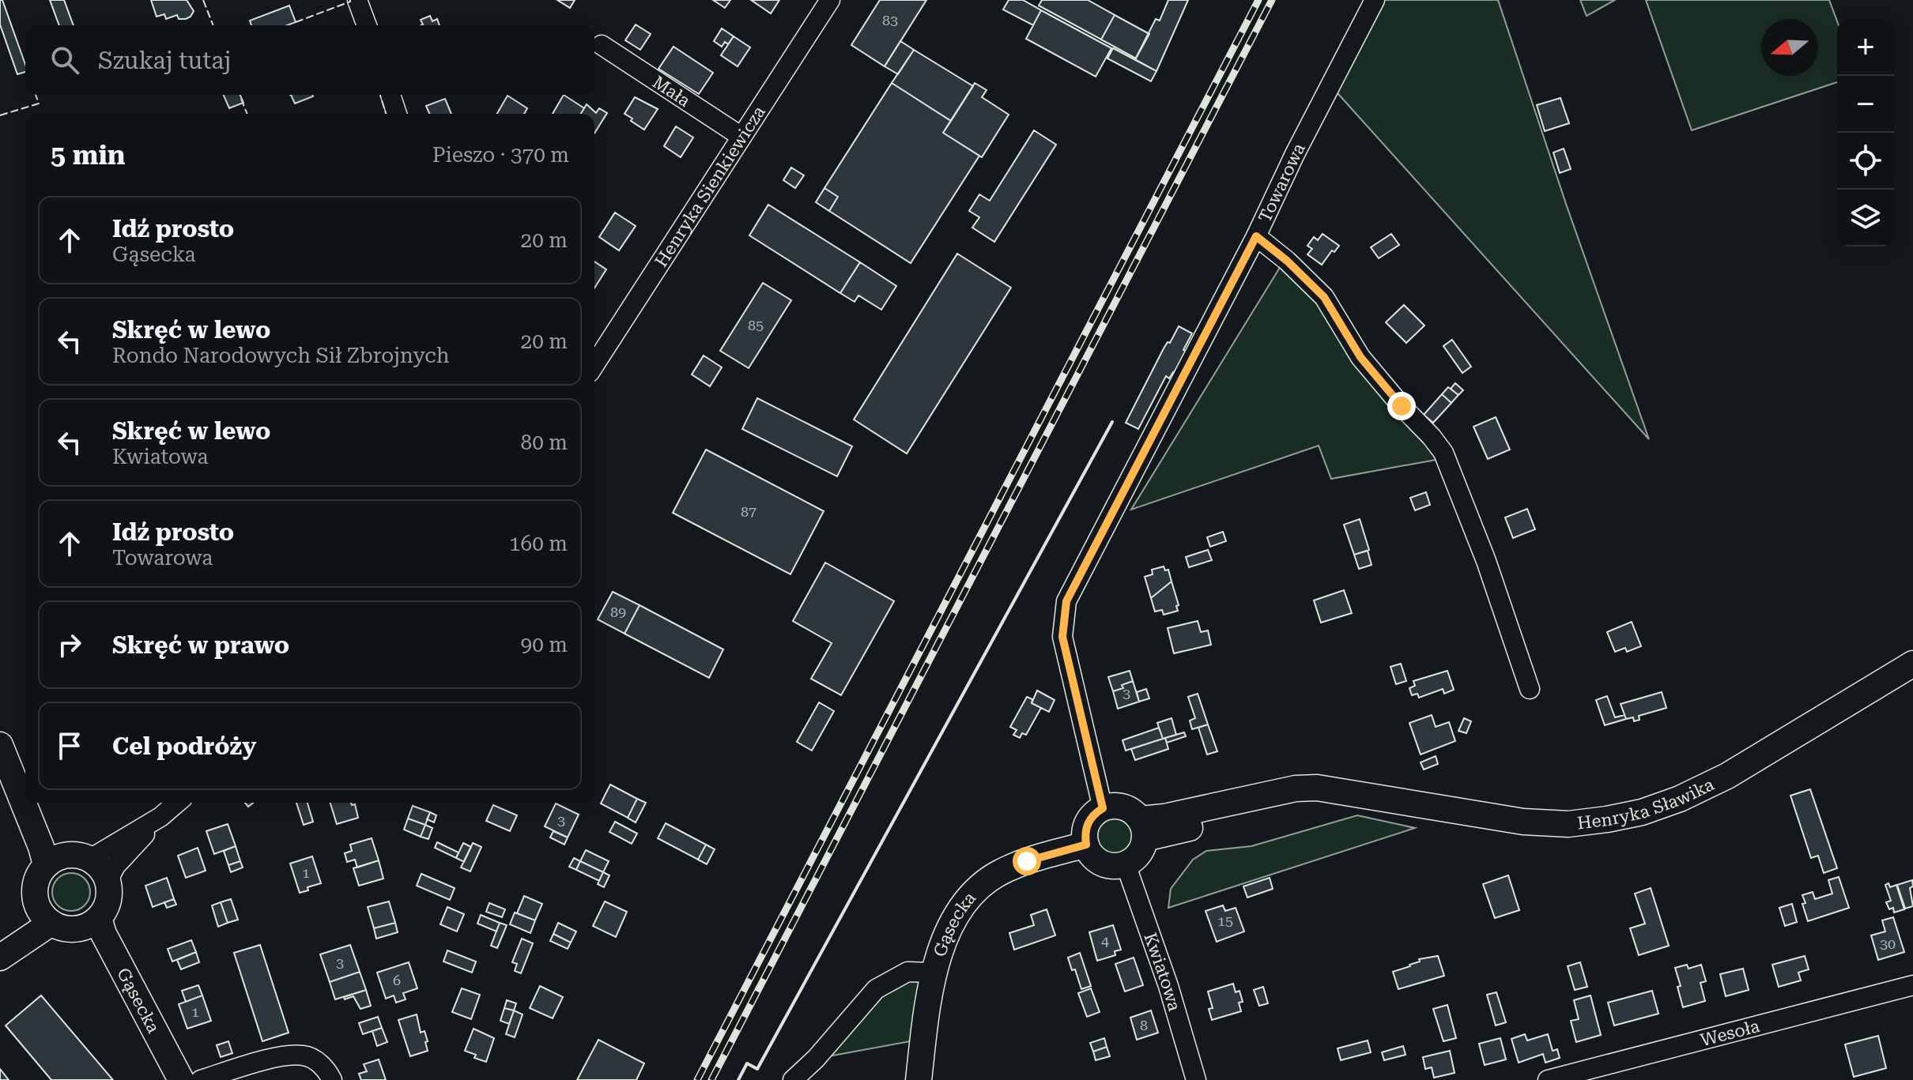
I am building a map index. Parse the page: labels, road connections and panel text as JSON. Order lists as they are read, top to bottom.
{
  "streets": {
    "main road": ["Henryka Sławika", "Gąsecka"],
    "street": [
      "Mała",
      "Towarowa",
      "Henryka Sienkiewicza",
      "Kwiatowa",
      "Wesoła"
    ]
  },
  "crossings": [
    ["Mała", "Henryka Sienkiewicza"],
    ["Towarowa", "Henryka Sławika"],
    ["Towarowa", "Gąsecka"],
    ["Towarowa", "Kwiatowa"],
    ["Henryka Sławika", "Gąsecka"],
    ["Henryka Sławika", "Kwiatowa"],
    ["Gąsecka", "Kwiatowa"]
  ],
  "house_numbers": [
    "83",
    "85",
    "87",
    "89",
    "3",
    "3",
    "1",
    "15",
    "4",
    "30",
    "3",
    "6",
    "1",
    "8"
  ],
  "north": "left",
  "page": {
    "map_buttons": ["+", "−"],
    "search": "Szukaj tutaj",
    "heading": ["5 min", "Pieszo · 370 m"],
    "list": [
      ["Idź prosto", "Gąsecka", "20 m"],
      ["Skręć w lewo", "Rondo Narodowych Sił Zbrojnych", "20 m"],
      ["Skręć w lewo", "Kwiatowa", "80 m"],
      ["Idź prosto", "Towarowa", "160 m"],
      ["Skręć w prawo", "90 m"],
      "Cel podróży"
    ]
  }
}
